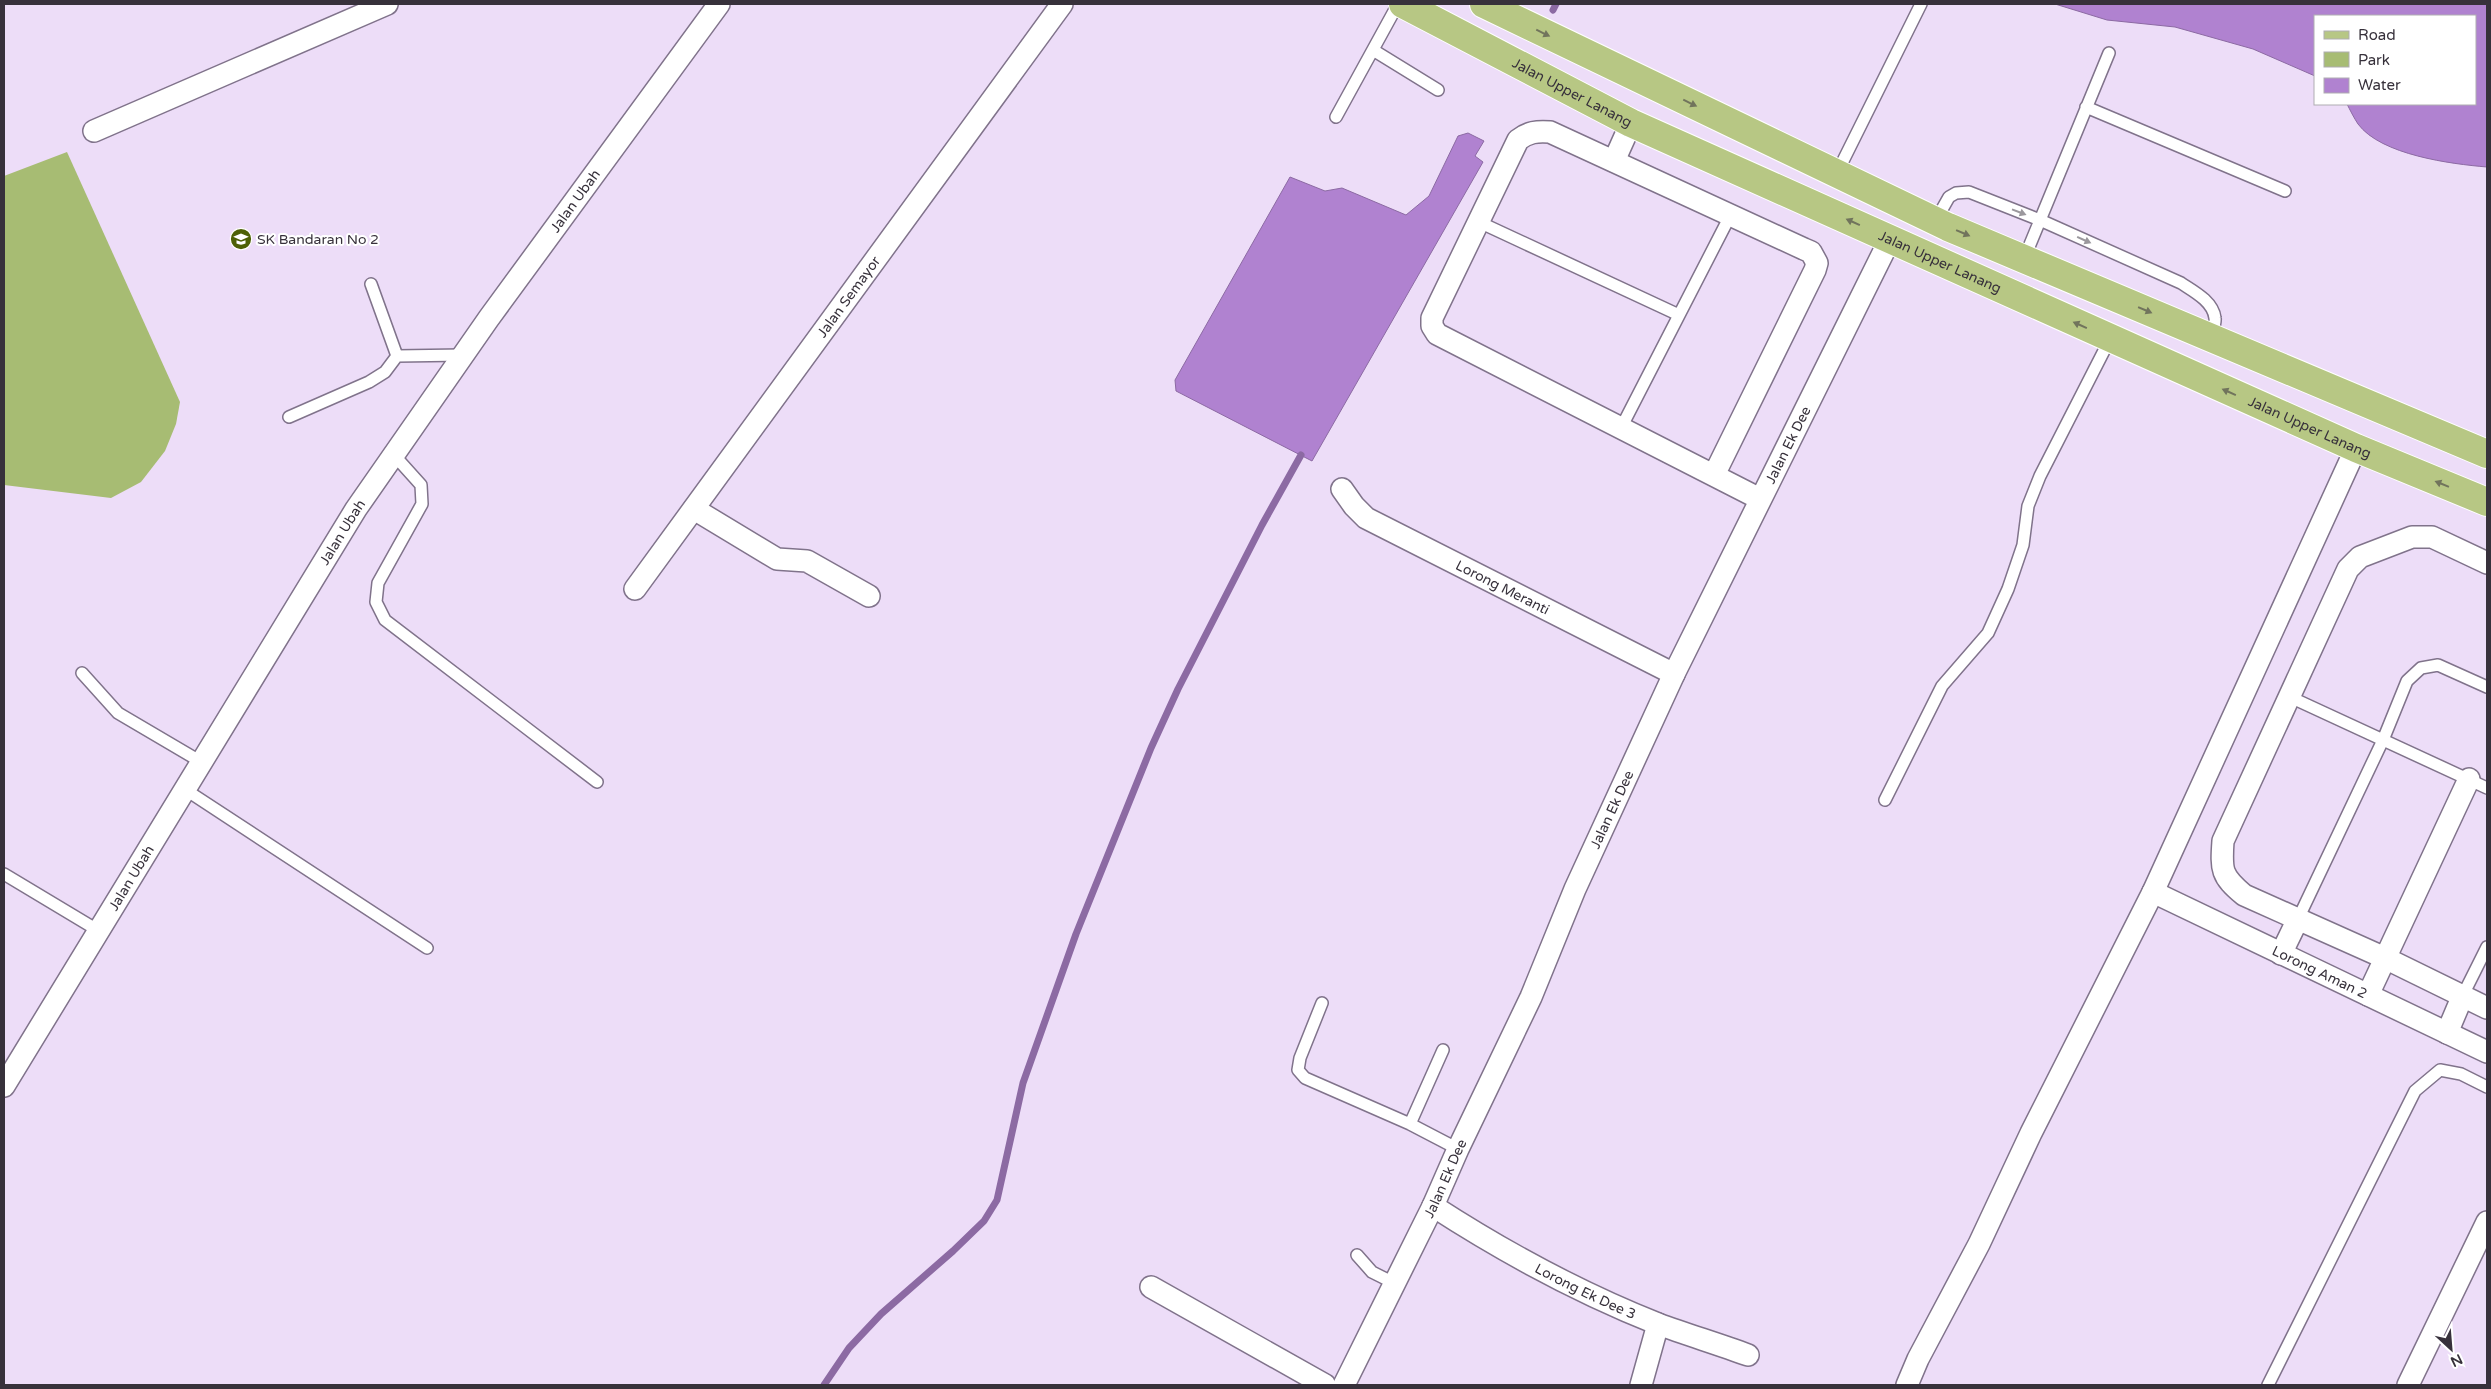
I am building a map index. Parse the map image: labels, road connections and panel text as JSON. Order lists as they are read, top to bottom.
{
  "streets": {
    "main road": ["Jalan Upper Lanang"],
    "street": [
      "Jalan Ubah",
      "Jalan Semayor",
      "Jalan Ek Dee",
      "Lorong Meranti",
      "Lorong Aman 2",
      "Lorong Ek Dee 3"
    ]
  },
  "crossings": [
    ["Jalan Upper Lanang", "Jalan Ek Dee"],
    ["Jalan Ek Dee", "Lorong Meranti"],
    ["Jalan Ek Dee", "Lorong Ek Dee 3"]
  ],
  "places": {
    "school or university": ["SK Bandaran No 2"]
  },
  "legend": ["Road", "Park", "Water"],
  "north": "bottom right"
}
